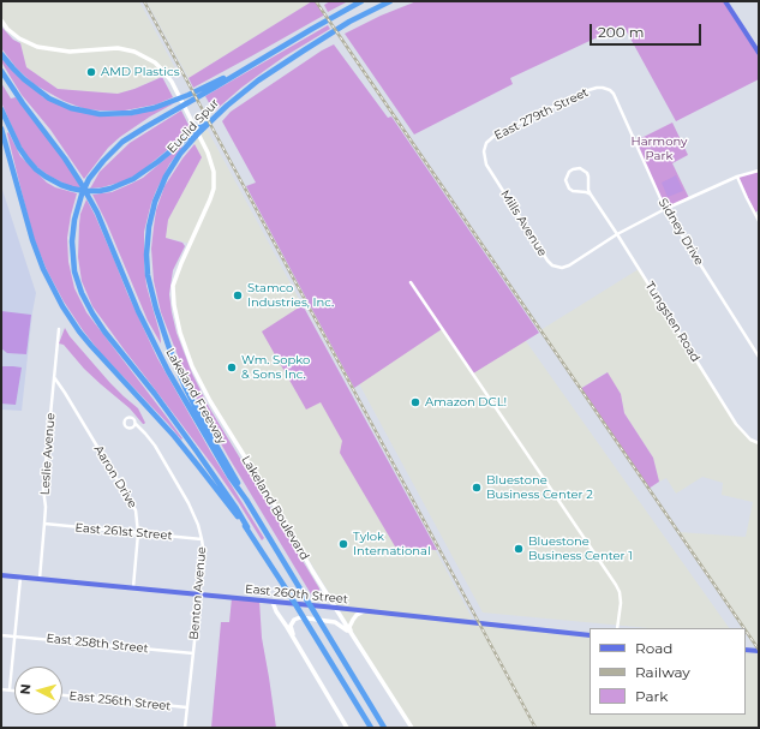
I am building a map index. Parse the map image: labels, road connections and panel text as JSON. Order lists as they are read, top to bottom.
{
  "streets": {
    "highway": ["Euclid Spur", "Lakeland Freeway"],
    "main road": ["East 260th Street"],
    "street": [
      "East 279th Street",
      "Mills Avenue",
      "Sidney Drive",
      "Tungsten Road",
      "Leslie Avenue",
      "Aaron Drive",
      "Lakeland Boulevard",
      "East 261st Street",
      "Benton Avenue",
      "East 258th Street",
      "East 256th Street"
    ]
  },
  "crossings": [
    ["East 279th Street", "Mills Avenue"],
    ["East 279th Street", "Sidney Drive"],
    ["Euclid Spur", "Lakeland Freeway"],
    ["Mills Avenue", "Tungsten Road"],
    ["Leslie Avenue", "Aaron Drive"],
    ["Leslie Avenue", "East 261st Street"],
    ["Leslie Avenue", "East 260th Street"],
    ["Aaron Drive", "East 261st Street"],
    ["Aaron Drive", "East 260th Street"],
    ["Lakeland Boulevard", "East 260th Street"],
    ["East 261st Street", "Benton Avenue"],
    ["Benton Avenue", "East 260th Street"],
    ["Benton Avenue", "East 258th Street"],
    ["Benton Avenue", "East 256th Street"]
  ],
  "parks": ["Harmony Park"],
  "places": [
    "AMD Plastics",
    "Stamco Industries, Inc.",
    "Wm. Sopko & Sons Inc.",
    "Amazon DCL!",
    "Bluestone Business Center 2",
    "Tylok International",
    "Bluestone Business Center 1"
  ],
  "legend": ["Road", "Railway", "Park"],
  "scale_bar": "200 m",
  "north": "left"
}
